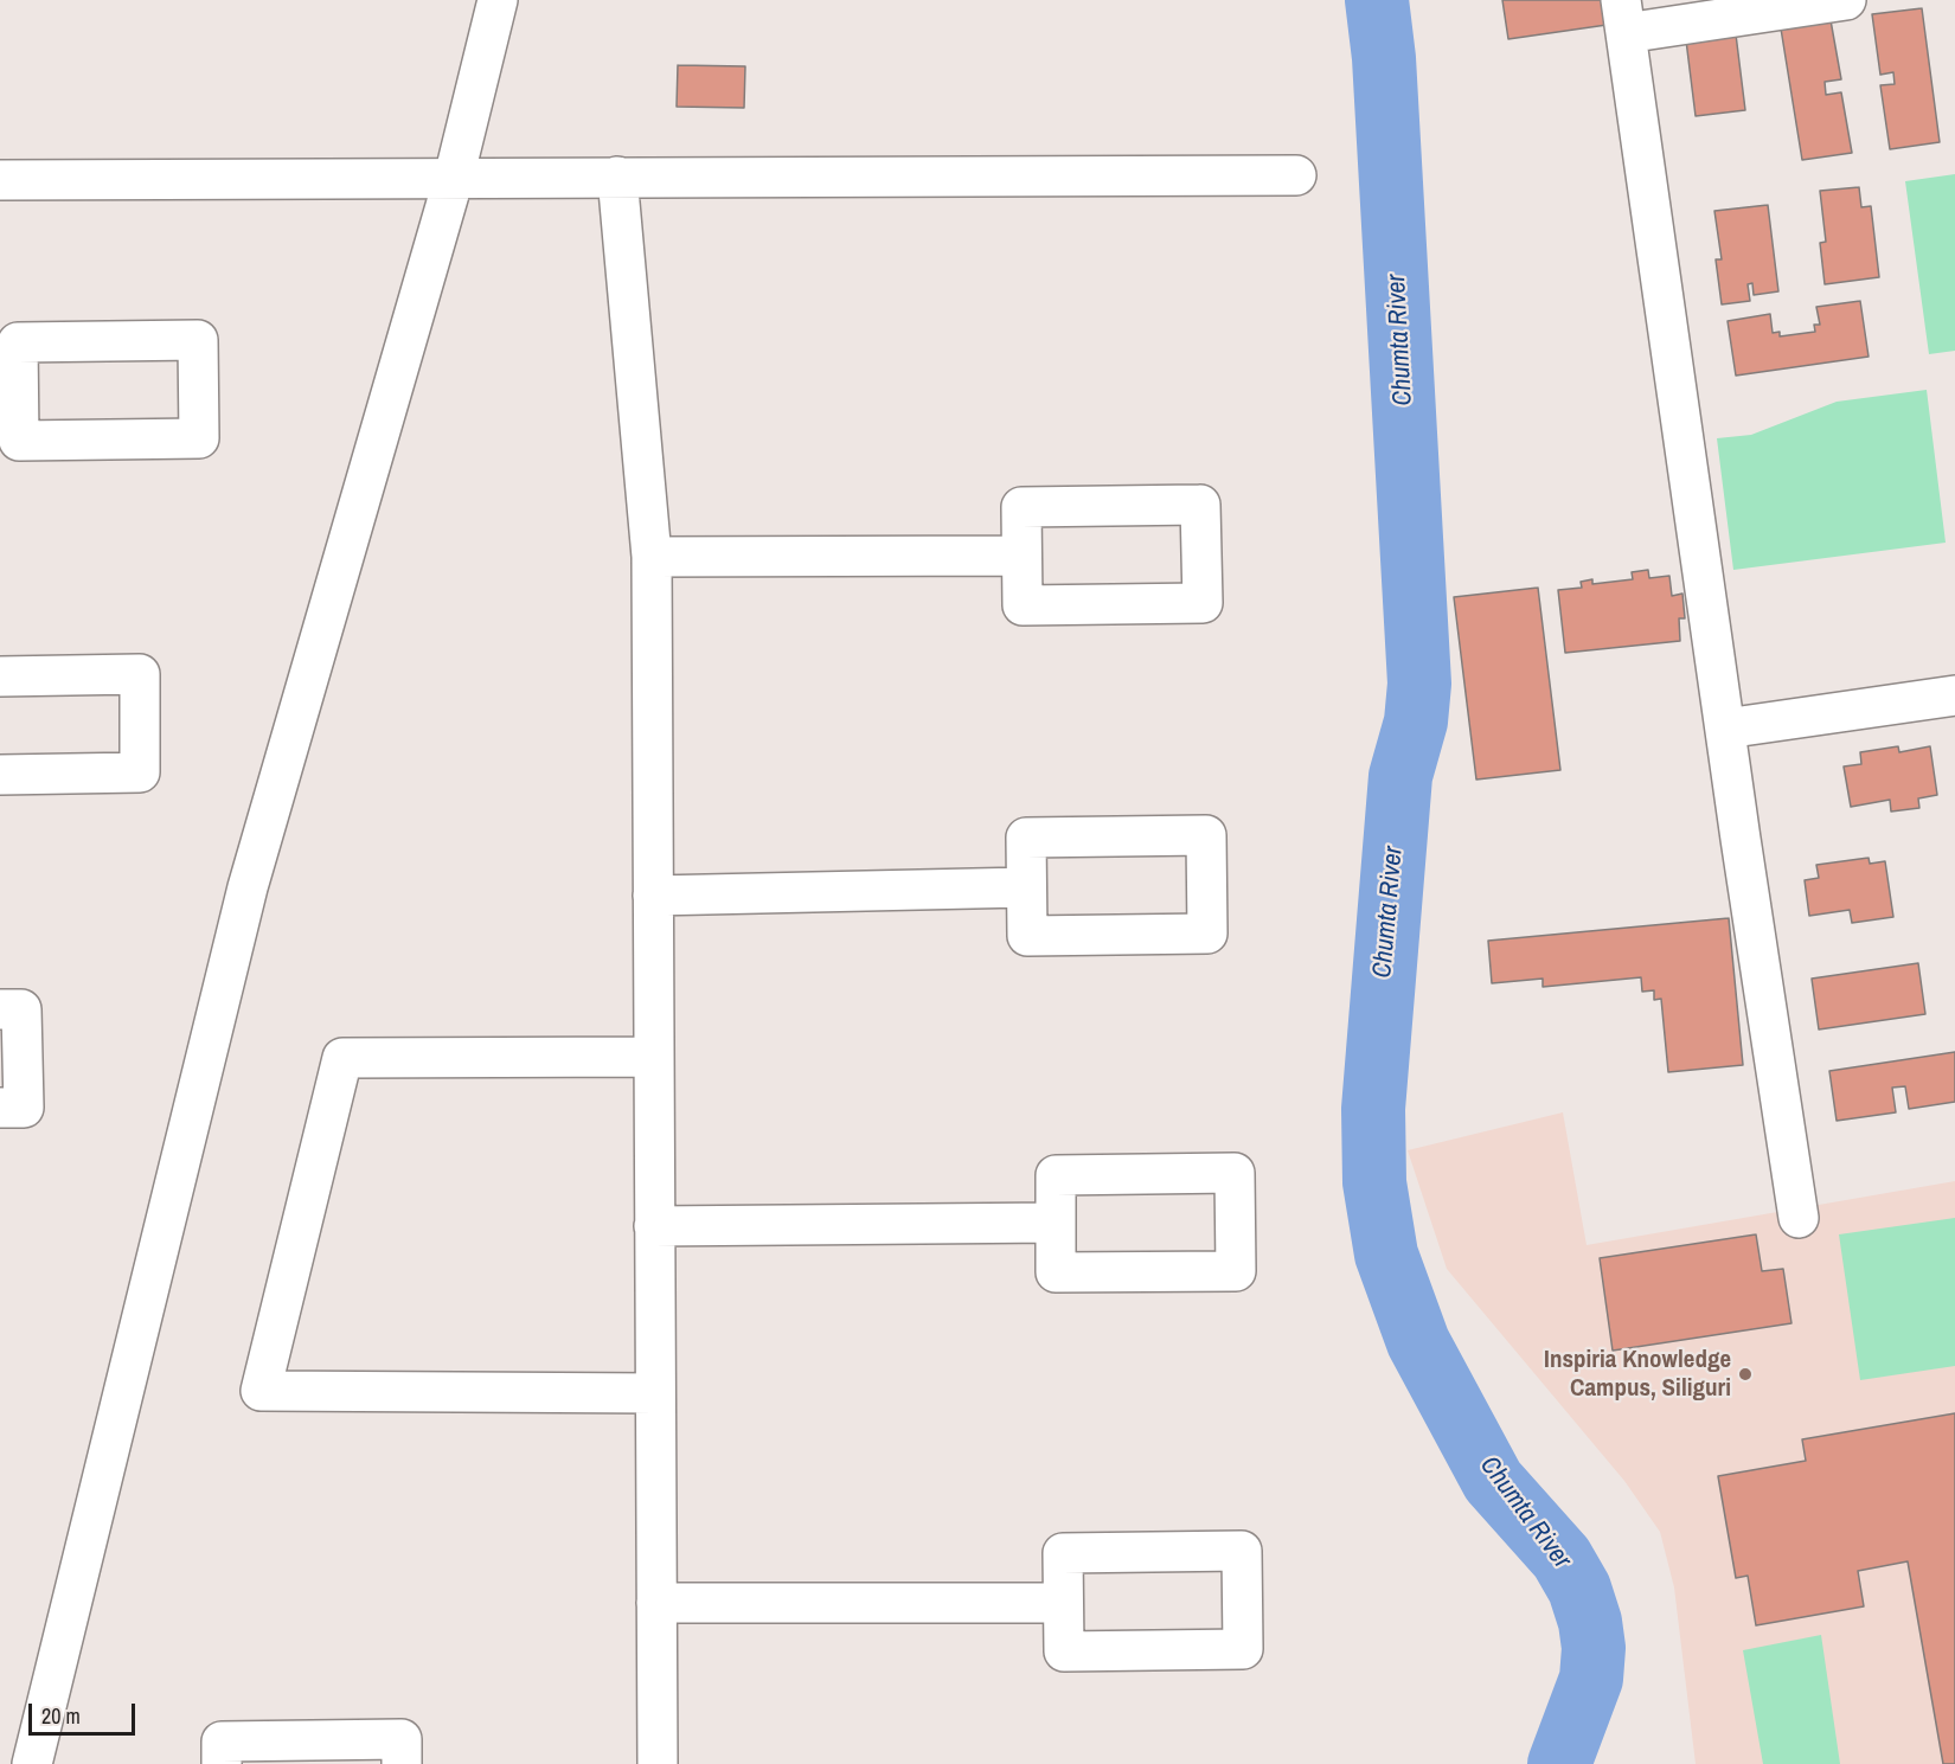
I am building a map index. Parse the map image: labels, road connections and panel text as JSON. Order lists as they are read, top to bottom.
{
  "water": ["Chumta River"],
  "places": ["Inspiria Knowledge Campus, Siliguri"],
  "scale_bar": "20 m"
}
